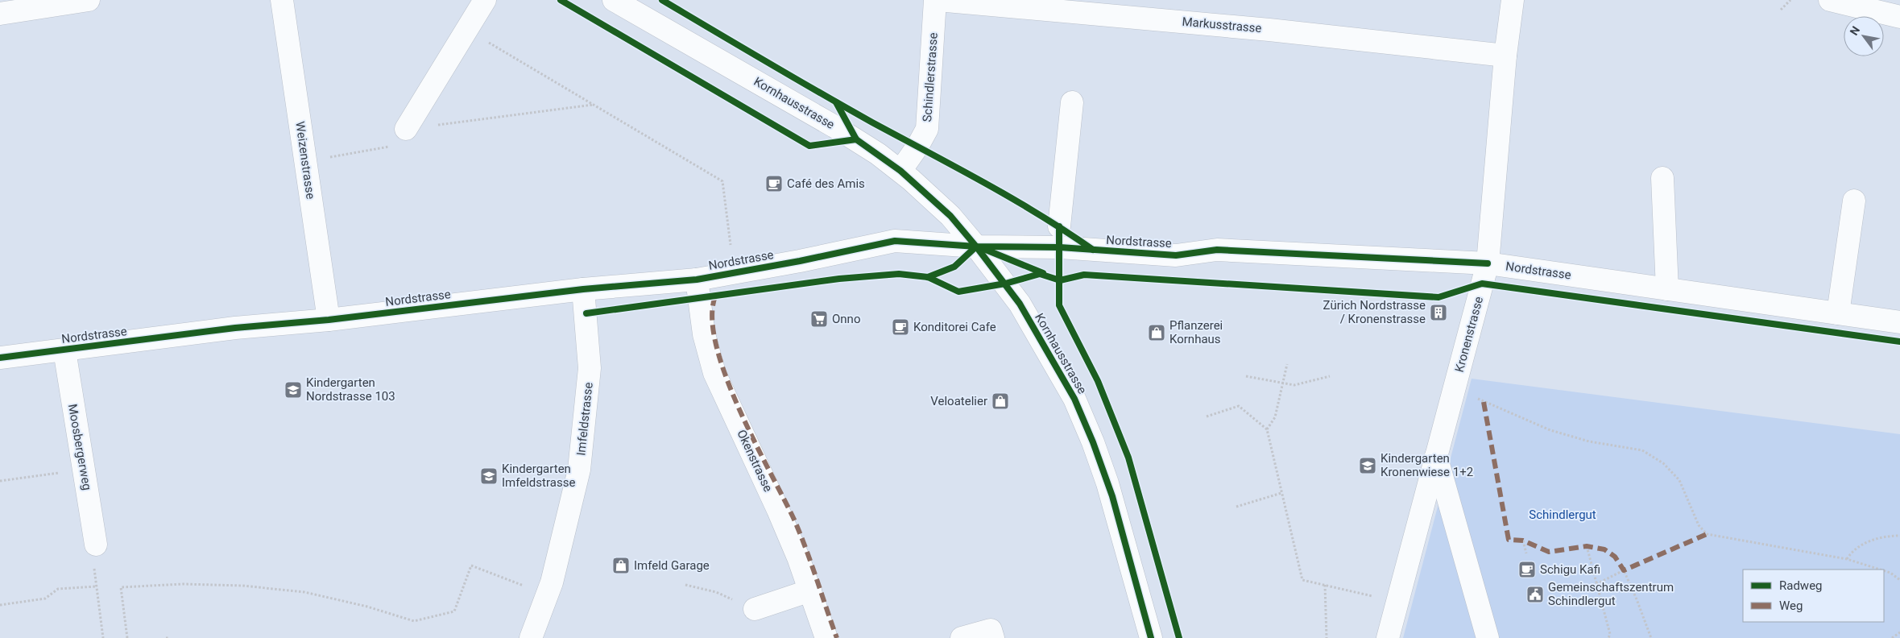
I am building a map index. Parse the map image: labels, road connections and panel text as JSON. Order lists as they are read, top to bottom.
{
  "streets": {
    "street": [
      "Markusstrasse",
      "Schindlerstrasse",
      "Kornhausstrasse",
      "Weizenstrasse",
      "Nordstrasse",
      "Kronenstrasse",
      "Imfeldstrasse",
      "Moosbergerweg",
      "Okenstrasse"
    ]
  },
  "crossings": [
    ["Markusstrasse", "Schindlerstrasse"],
    ["Markusstrasse", "Kronenstrasse"],
    ["Schindlerstrasse", "Kornhausstrasse"],
    ["Kornhausstrasse", "Nordstrasse"],
    ["Weizenstrasse", "Nordstrasse"],
    ["Nordstrasse", "Kronenstrasse"],
    ["Nordstrasse", "Imfeldstrasse"],
    ["Nordstrasse", "Moosbergerweg"],
    ["Nordstrasse", "Okenstrasse"]
  ],
  "parks": ["Schindlergut"],
  "places": {
    "cafe": ["Café des Amis", "Konditorei Cafe", "Schigu Kafi"],
    "building": ["Zürich Nordstrasse / Kronenstrasse"],
    "supermarket": ["Onno"],
    "shop": ["Pflanzerei Kornhaus", "Veloatelier", "Imfeld Garage"],
    "school or university": ["Kindergarten Nordstrasse 103", "Kindergarten Kronenwiese 1+2", "Kindergarten Imfeldstrasse"],
    "public building": ["Gemeinschaftszentrum Schindlergut"]
  },
  "legend": ["Radweg", "Weg"],
  "north": "top left"
}
